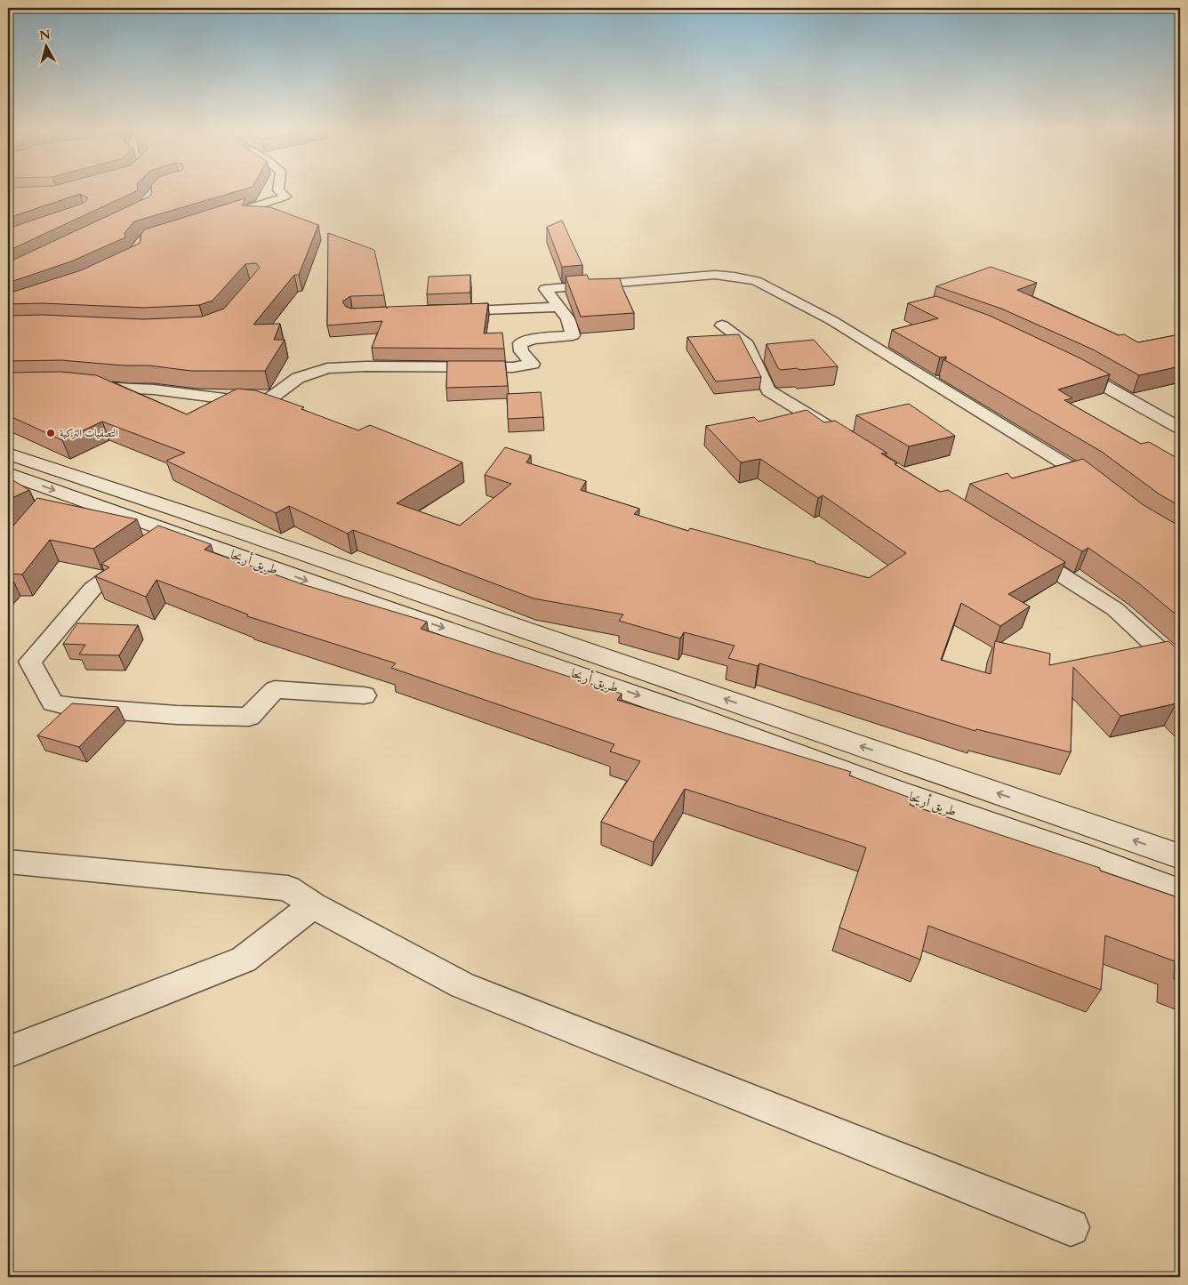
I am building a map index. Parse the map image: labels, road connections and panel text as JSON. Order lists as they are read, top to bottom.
{
  "streets": {
    "main road": ["طريق أريحا"]
  },
  "places": ["التصفيات التركية"],
  "north": "top"
}
